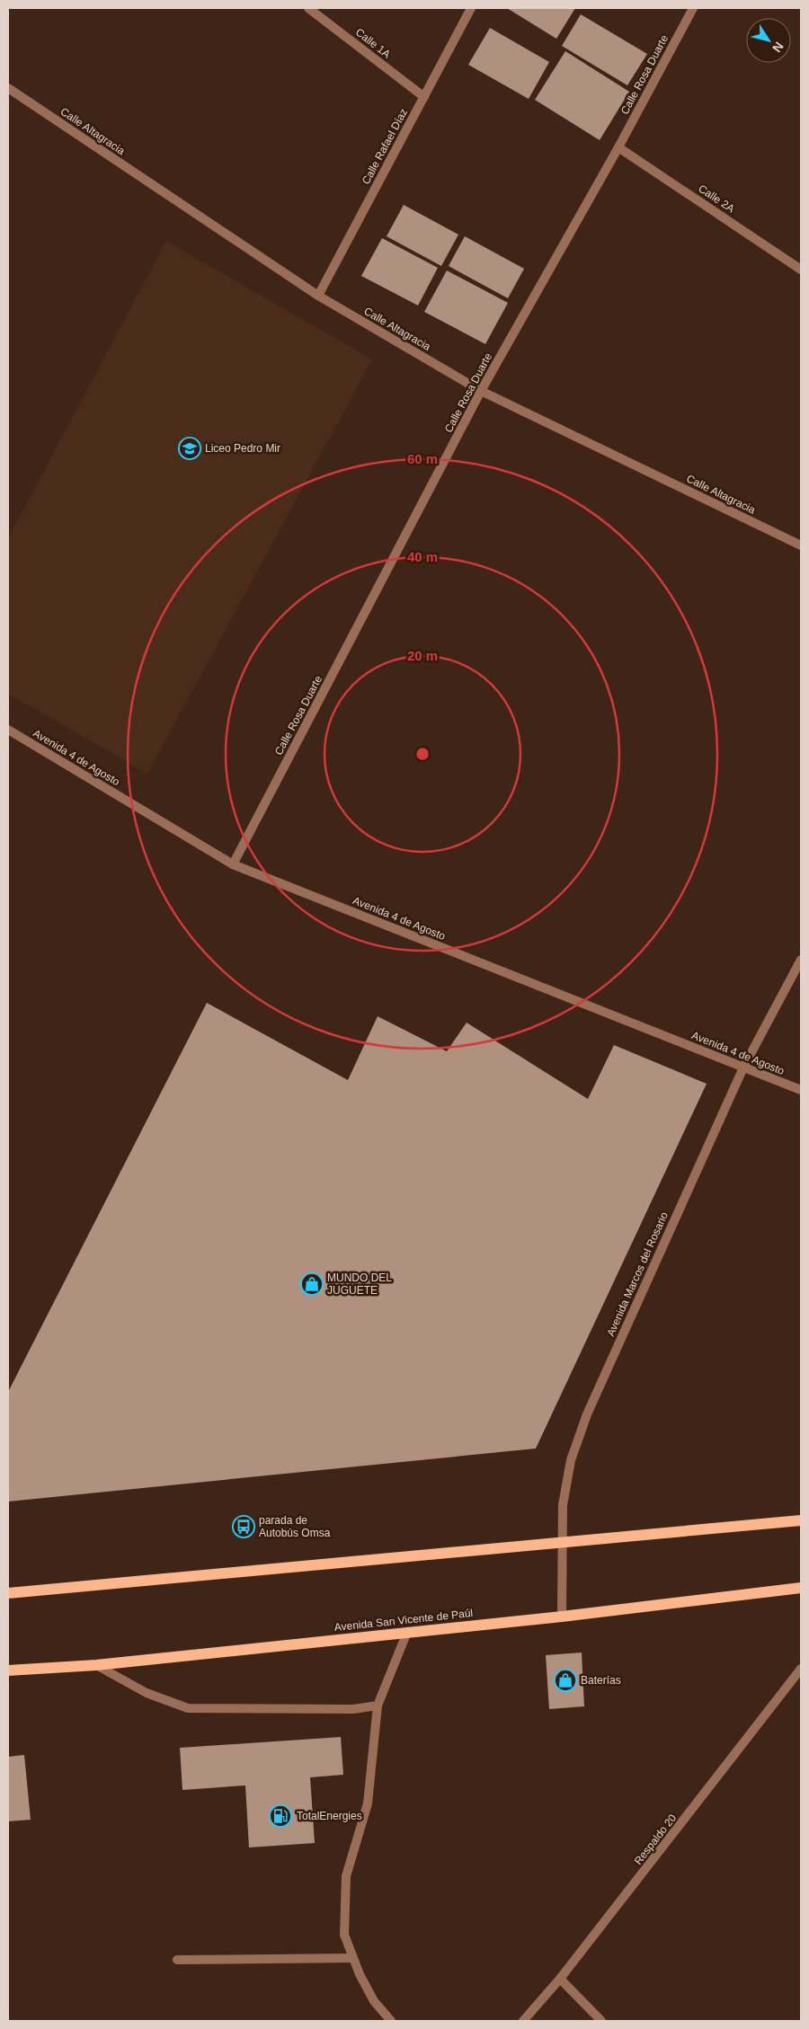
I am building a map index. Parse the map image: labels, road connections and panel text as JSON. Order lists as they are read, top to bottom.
{
  "streets": {
    "main road": ["Avenida San Vicente de Paúl"],
    "street": [
      "Calle 1A",
      "Calle Rosa Duarte",
      "Calle Altagracia",
      "Calle Rafael Díaz",
      "Calle 2A",
      "Avenida 4 de Agosto",
      "Avenida Marcos del Rosario",
      "Respaldo 20"
    ]
  },
  "crossings": [
    ["Calle 1A", "Calle Rafael Díaz"],
    ["Calle Rosa Duarte", "Calle Altagracia"],
    ["Calle Rosa Duarte", "Calle 2A"],
    ["Calle Rosa Duarte", "Avenida 4 de Agosto"],
    ["Calle Altagracia", "Calle Rafael Díaz"],
    ["Avenida 4 de Agosto", "Avenida Marcos del Rosario"],
    ["Avenida Marcos del Rosario", "Avenida San Vicente de Paúl"]
  ],
  "places": {
    "school or university": ["Liceo Pedro Mir"],
    "shop": ["MUNDO DEL JUGUETE", "Baterías"],
    "bus stop": ["parada de Autobús Omsa"],
    "fuel station": ["TotalEnergies"]
  },
  "north": "bottom right",
  "rings": ["60 m", "40 m", "20 m"]
}
